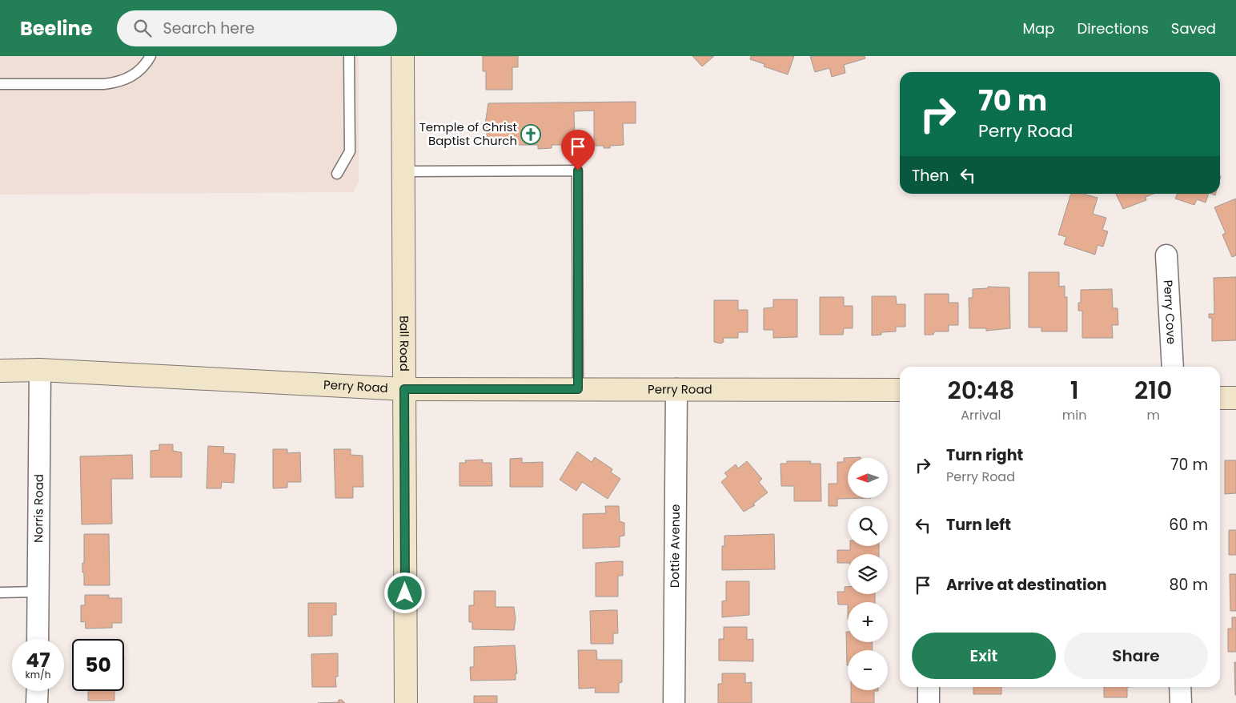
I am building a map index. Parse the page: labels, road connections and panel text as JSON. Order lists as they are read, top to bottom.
{
  "streets": {
    "street": [
      "Perry Cove",
      "Ball Road",
      "Perry Road",
      "Norris Road",
      "Dottie Avenue"
    ]
  },
  "crossings": [
    ["Ball Road", "Perry Road"],
    ["Perry Road", "Norris Road"],
    ["Perry Road", "Dottie Avenue"]
  ],
  "places": {
    "church": ["Temple of Christ Baptist Church"]
  },
  "north": "left",
  "page": {
    "header": "Beeline",
    "search": "Search here",
    "nav": ["Map", "Directions", "Saved"],
    "turn": ["70 m", "Perry Road"],
    "then": "Then",
    "eta": [
      "20:48",
      "Arrival",
      "1",
      "min",
      "210",
      "m"
    ],
    "list": [
      {
        "name": "Turn right",
        "note": "Perry Road",
        "value": "70 m"
      },
      {
        "name": "Turn left",
        "value": "60 m"
      },
      {
        "name": "Arrive at destination",
        "value": "80 m"
      }
    ],
    "map_buttons": ["+", "−"],
    "buttons": ["Exit", "Share"],
    "speed": "47 km/h",
    "limit": "50"
  }
}
